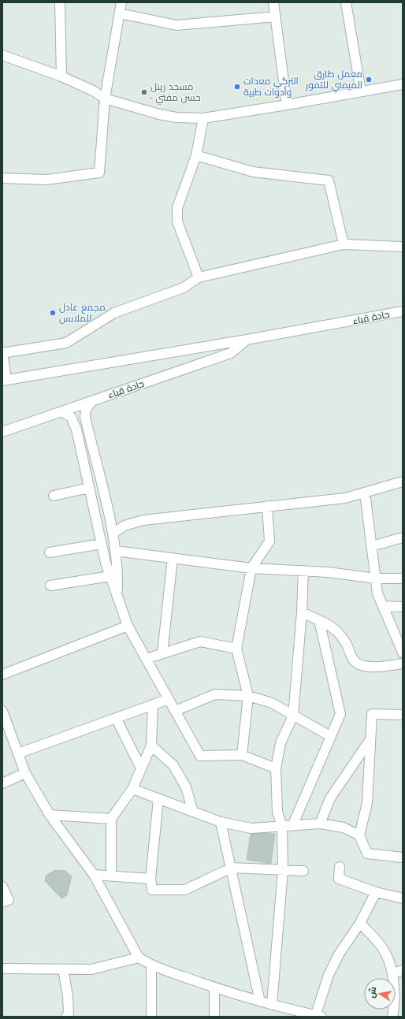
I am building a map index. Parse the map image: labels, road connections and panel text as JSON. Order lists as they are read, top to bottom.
{
  "streets": {
    "street": ["جادة قباء"]
  },
  "places": [
    "معمل طارق الميمني للتمور",
    "التركي معدات وأدوات طبية",
    "مسجد زينل - حسن مفتي",
    "مجمع عادل للملابس"
  ],
  "north": "left"
}
